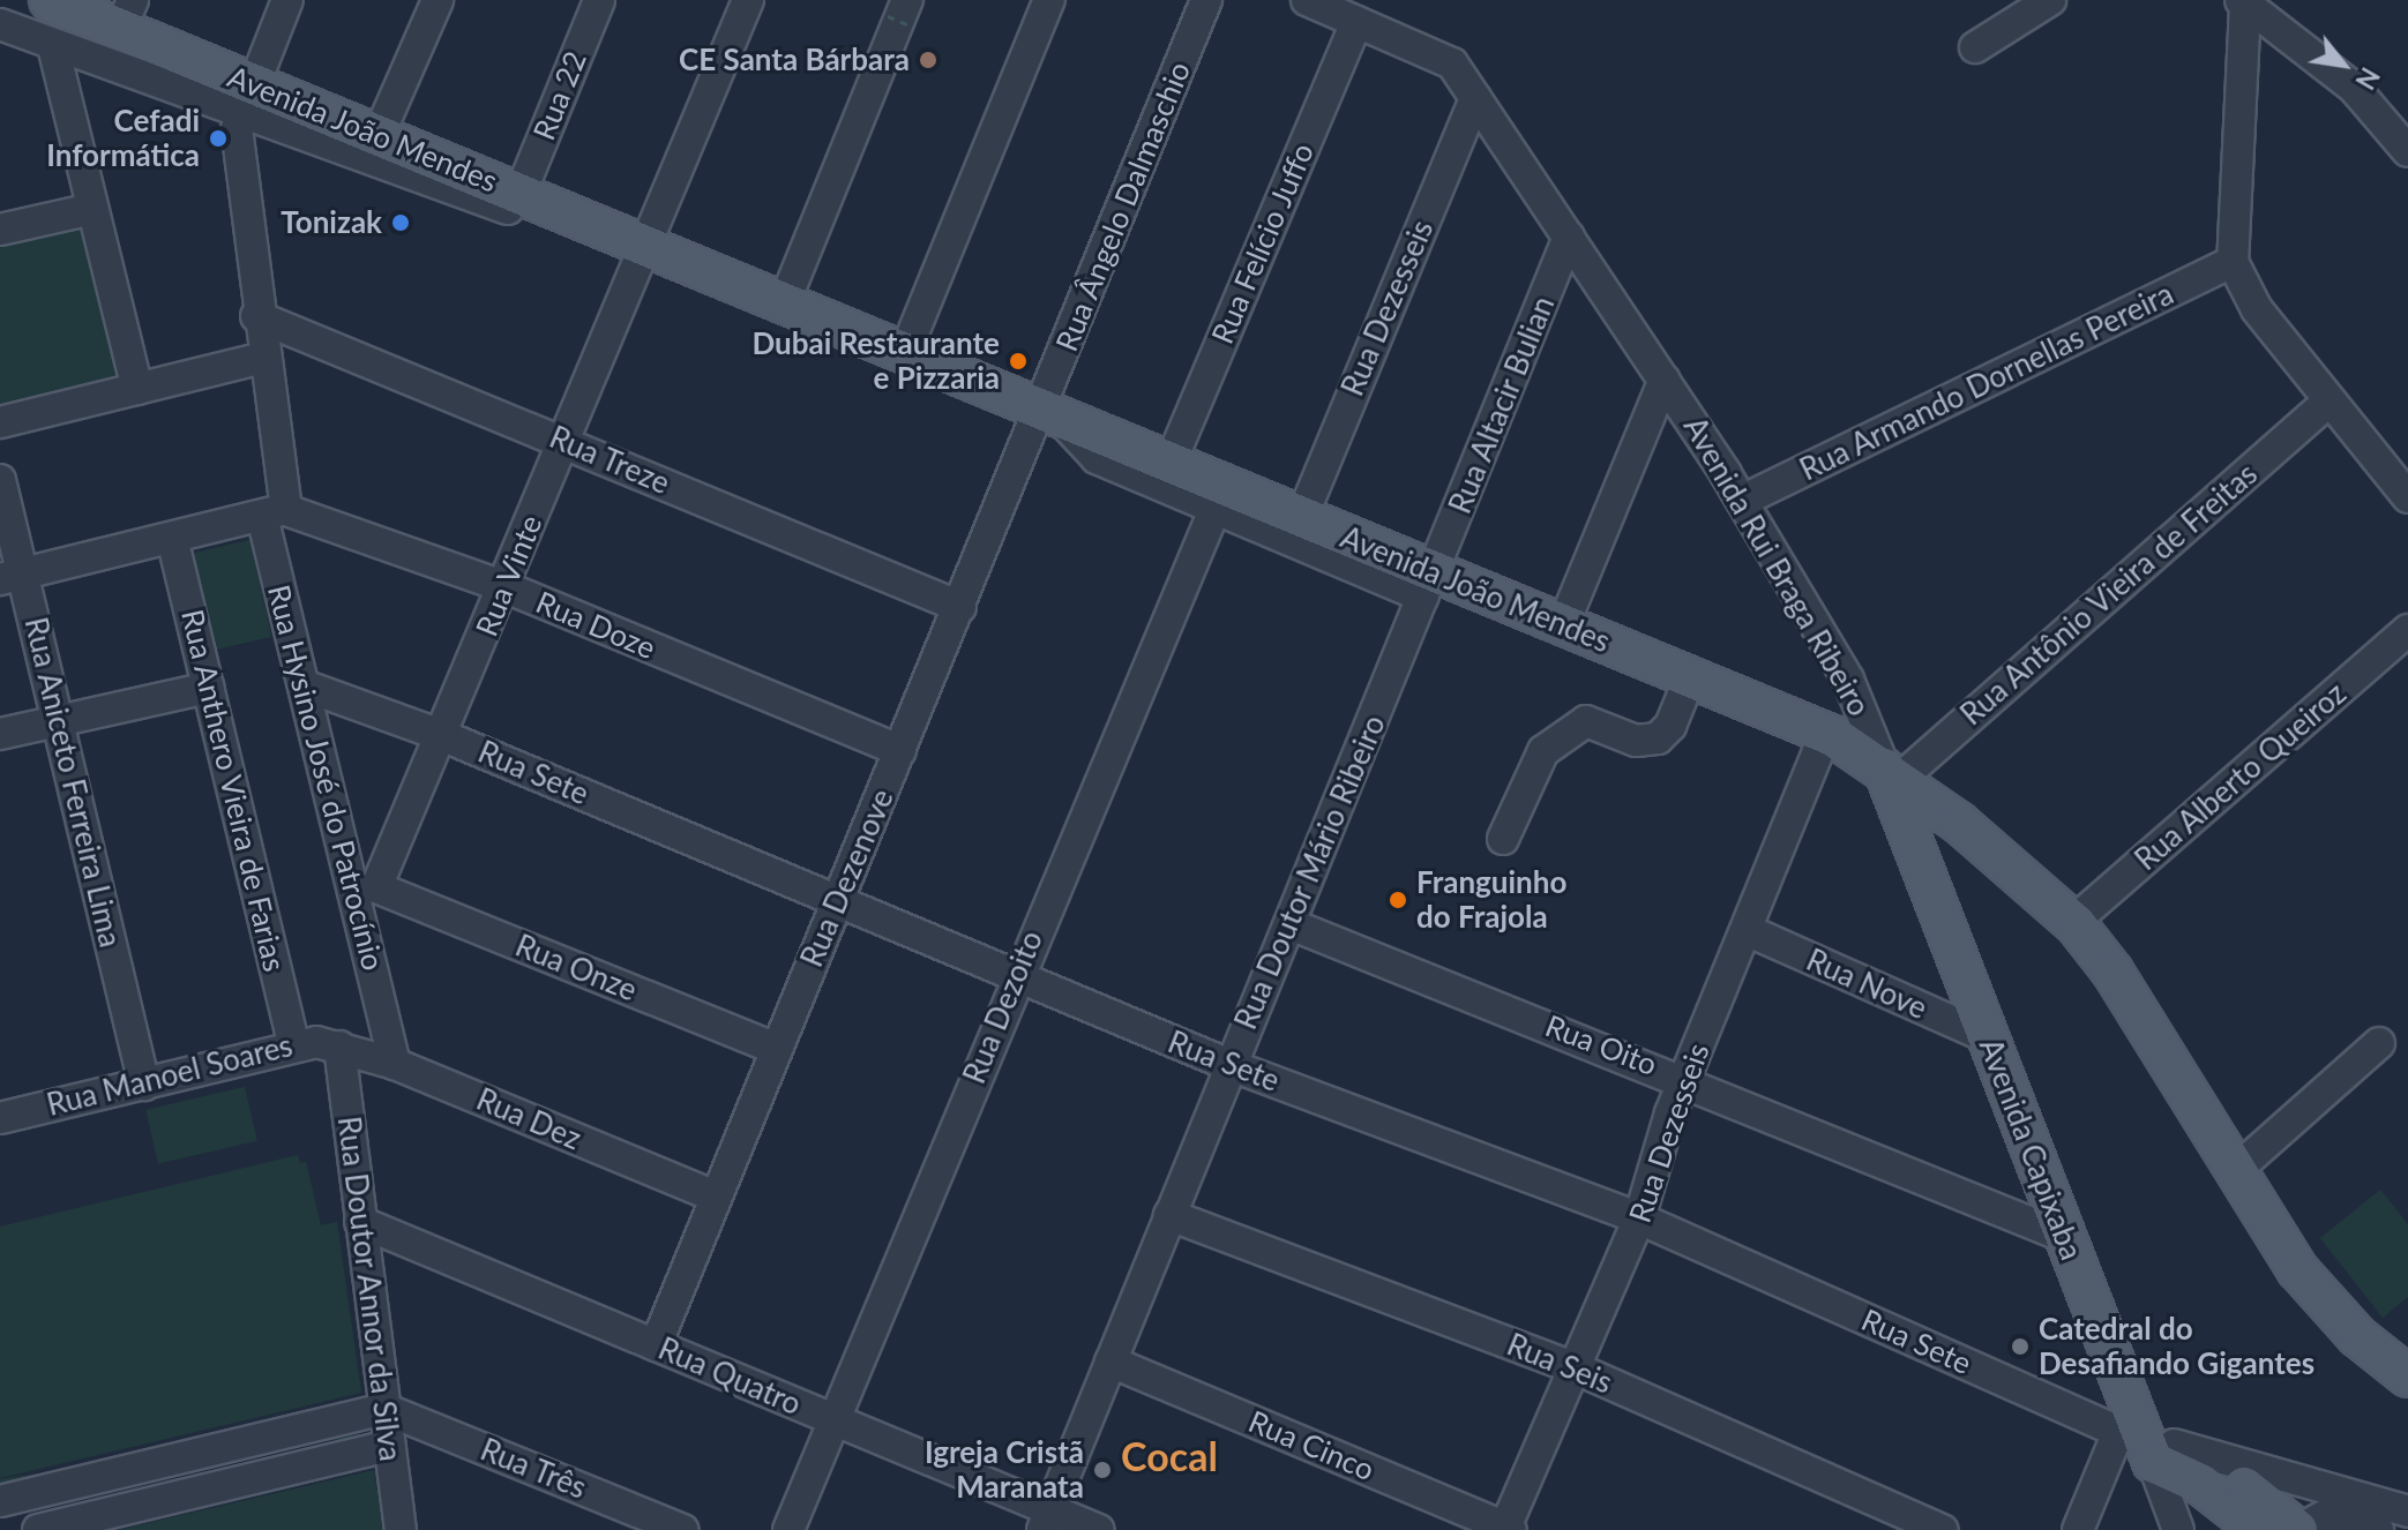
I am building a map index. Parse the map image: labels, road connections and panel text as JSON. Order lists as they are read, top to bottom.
{
  "streets": {
    "main road": ["Avenida João Mendes", "Avenida Capixaba"],
    "street": [
      "Rua 22",
      "Rua Ângelo Dalmaschio",
      "Rua Felício Juffo",
      "Rua Dezesseis",
      "Rua Armando Dornellas Pereira",
      "Rua Altacir Bulian",
      "Rua Treze",
      "Avenida Rui Braga Ribeiro",
      "Rua Vinte",
      "Rua Antônio Vieira de Freitas",
      "Rua Doze",
      "Rua Sete",
      "Rua Alberto Queiroz",
      "Rua Hysino José do Patrocínio",
      "Rua Aniceto Ferreira Lima",
      "Rua Anthero Vieira de Farias",
      "Rua Doutor Mário Ribeiro",
      "Rua Dezenove",
      "Rua Onze",
      "Rua Nove",
      "Rua Dezoito",
      "Rua Oito",
      "Rua Manoel Soares",
      "Rua Dez",
      "Rua Doutor Annor da Silva",
      "Rua Seis",
      "Rua Quatro",
      "Rua Cinco",
      "Rua Três"
    ]
  },
  "crossings": [
    ["Rua 22", "Avenida João Mendes"],
    ["Avenida João Mendes", "Rua Ângelo Dalmaschio"],
    ["Avenida João Mendes", "Rua Felício Juffo"],
    ["Avenida João Mendes", "Rua Dezesseis"],
    ["Avenida João Mendes", "Rua Altacir Bulian"],
    ["Avenida João Mendes", "Avenida Rui Braga Ribeiro"],
    ["Avenida João Mendes", "Rua Vinte"],
    ["Avenida João Mendes", "Rua Antônio Vieira de Freitas"],
    ["Avenida João Mendes", "Rua Hysino José do Patrocínio"],
    ["Avenida João Mendes", "Rua Doutor Mário Ribeiro"],
    ["Avenida João Mendes", "Rua Dezenove"],
    ["Avenida João Mendes", "Rua Dezoito"],
    ["Avenida João Mendes", "Avenida Capixaba"],
    ["Rua Ângelo Dalmaschio", "Rua Dezenove"],
    ["Rua Felício Juffo", "Avenida Rui Braga Ribeiro"],
    ["Rua Dezesseis", "Avenida Rui Braga Ribeiro"],
    ["Rua Dezesseis", "Rua Sete"],
    ["Rua Dezesseis", "Rua Nove"],
    ["Rua Dezesseis", "Rua Oito"],
    ["Rua Dezesseis", "Rua Seis"],
    ["Rua Dezesseis", "Rua Cinco"],
    ["Rua Armando Dornellas Pereira", "Avenida Rui Braga Ribeiro"],
    ["Rua Altacir Bulian", "Avenida Rui Braga Ribeiro"],
    ["Rua Altacir Bulian", "Rua Doutor Mário Ribeiro"],
    ["Rua Treze", "Rua Vinte"],
    ["Rua Treze", "Rua Hysino José do Patrocínio"],
    ["Rua Treze", "Rua Dezenove"],
    ["Avenida Rui Braga Ribeiro", "Rua Antônio Vieira de Freitas"],
    ["Avenida Rui Braga Ribeiro", "Avenida Capixaba"],
    ["Rua Vinte", "Rua Doze"],
    ["Rua Vinte", "Rua Sete"],
    ["Rua Vinte", "Rua Hysino José do Patrocínio"],
    ["Rua Vinte", "Rua Onze"],
    ["Rua Antônio Vieira de Freitas", "Avenida Capixaba"],
    ["Rua Doze", "Rua Hysino José do Patrocínio"],
    ["Rua Doze", "Rua Dezenove"],
    ["Rua Sete", "Rua Hysino José do Patrocínio"],
    ["Rua Sete", "Rua Doutor Mário Ribeiro"],
    ["Rua Sete", "Rua Dezenove"],
    ["Rua Sete", "Rua Dezoito"],
    ["Rua Sete", "Avenida Capixaba"],
    ["Rua Hysino José do Patrocínio", "Rua Onze"],
    ["Rua Hysino José do Patrocínio", "Rua Dez"],
    ["Rua Aniceto Ferreira Lima", "Rua Manoel Soares"],
    ["Rua Anthero Vieira de Farias", "Rua Manoel Soares"],
    ["Rua Doutor Mário Ribeiro", "Rua Oito"],
    ["Rua Doutor Mário Ribeiro", "Rua Seis"],
    ["Rua Doutor Mário Ribeiro", "Rua Quatro"],
    ["Rua Doutor Mário Ribeiro", "Rua Cinco"],
    ["Rua Dezenove", "Rua Onze"],
    ["Rua Dezenove", "Rua Dez"],
    ["Rua Dezenove", "Rua Quatro"],
    ["Rua Nove", "Avenida Capixaba"],
    ["Rua Dezoito", "Rua Quatro"],
    ["Rua Oito", "Avenida Capixaba"],
    ["Rua Manoel Soares", "Rua Dez"],
    ["Rua Manoel Soares", "Rua Doutor Annor da Silva"],
    ["Rua Dez", "Rua Doutor Annor da Silva"],
    ["Rua Doutor Annor da Silva", "Rua Quatro"],
    ["Rua Doutor Annor da Silva", "Rua Três"]
  ],
  "districts": ["Cocal"],
  "places": [
    "CE Santa Bárbara",
    "Cefadi Informática",
    "Tonizak",
    "Dubai Restaurante e Pizzaria",
    "Franguinho do Frajola",
    "Catedral do Desafiando Gigantes",
    "Igreja Cristã Maranata"
  ],
  "north": "bottom right"
}
